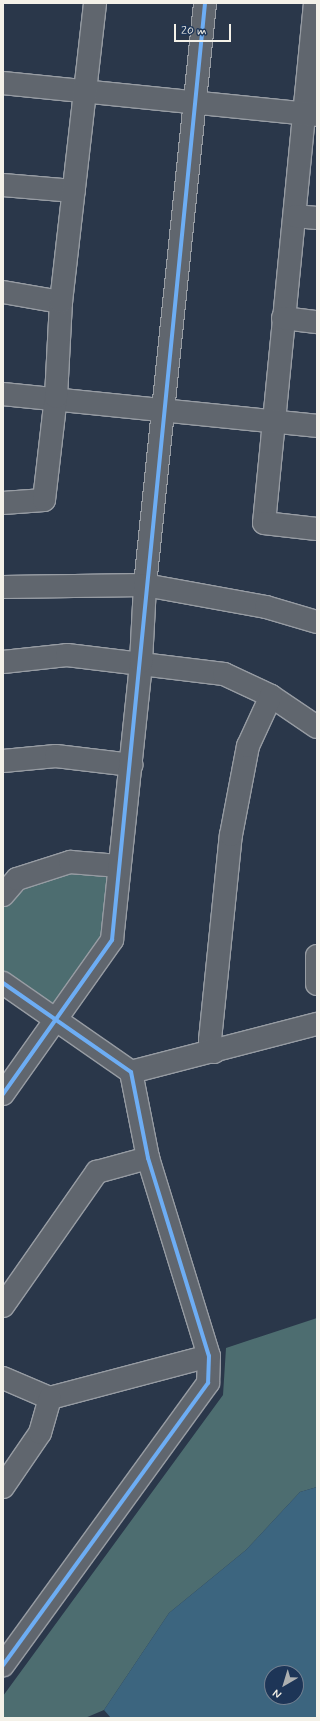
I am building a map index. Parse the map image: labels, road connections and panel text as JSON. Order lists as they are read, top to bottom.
{
  "scale_bar": "20 m",
  "north": "bottom left"
}
